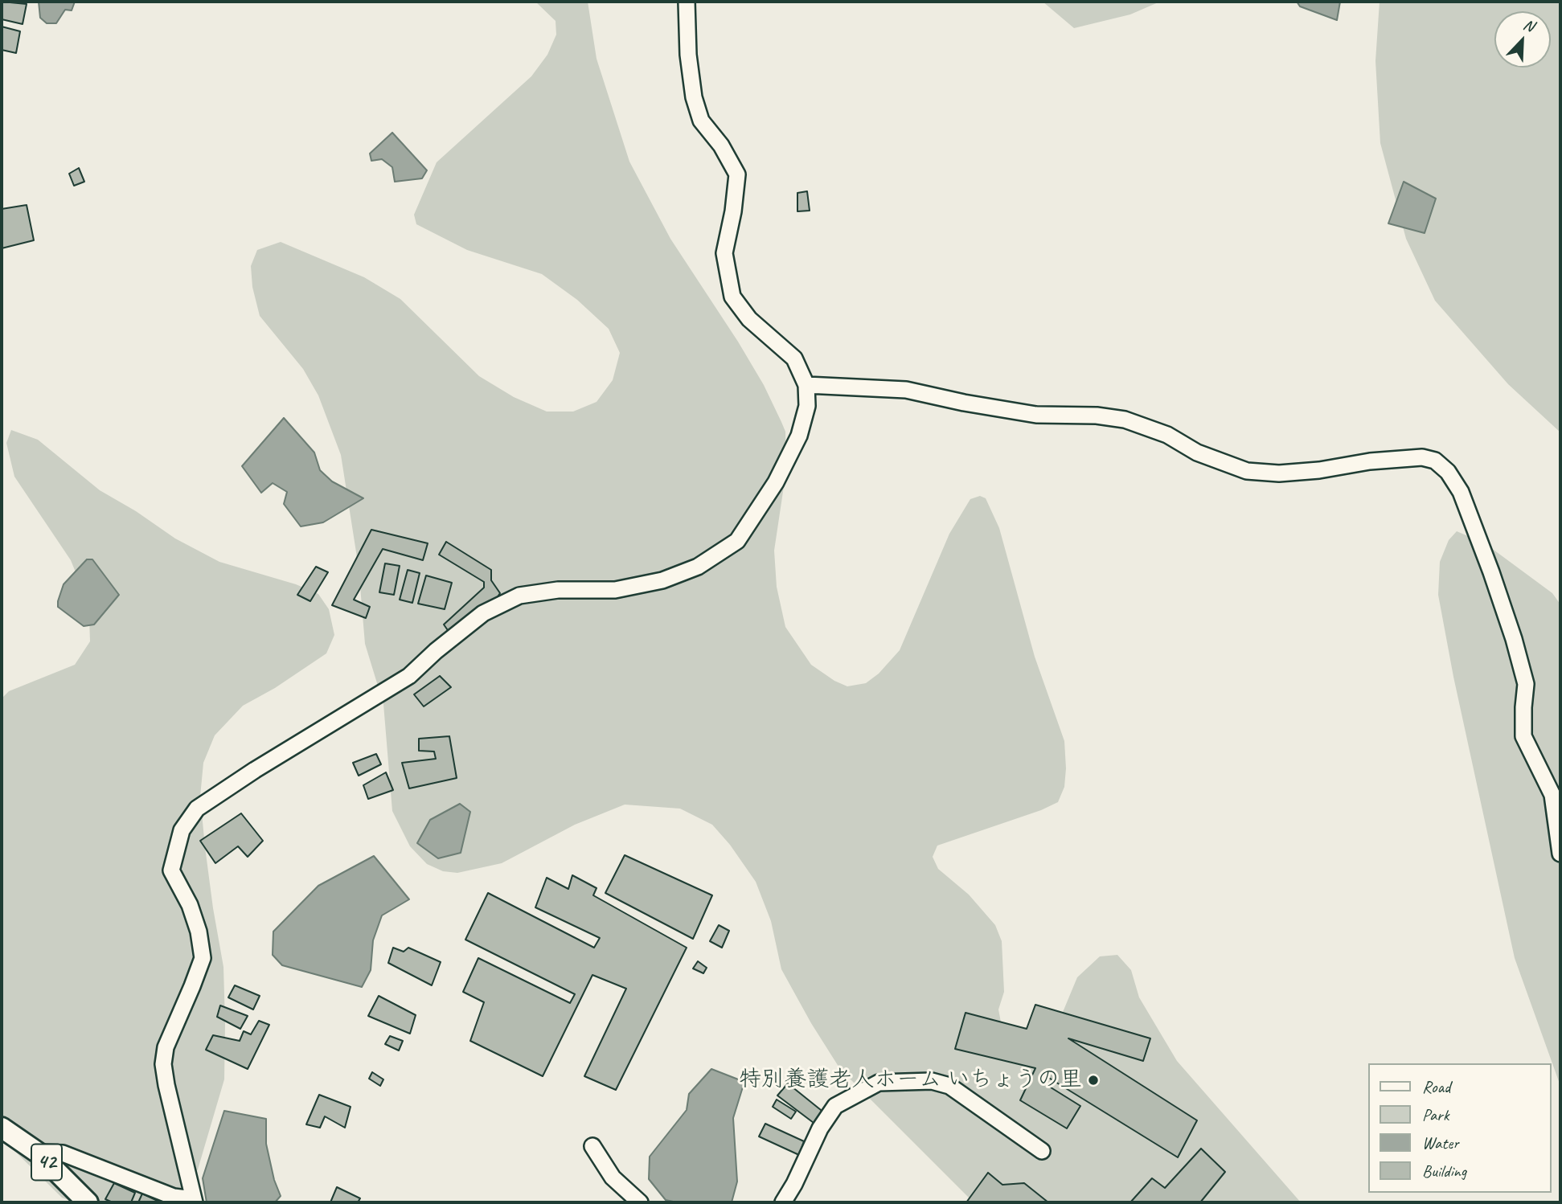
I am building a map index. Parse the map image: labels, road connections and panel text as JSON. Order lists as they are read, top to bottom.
{
  "streets": {
    "main road": ["42"]
  },
  "places": ["特別養護老人ホーム いちょうの里"],
  "legend": [
    "Road",
    "Park",
    "Water",
    "Building"
  ],
  "north": "top right"
}
